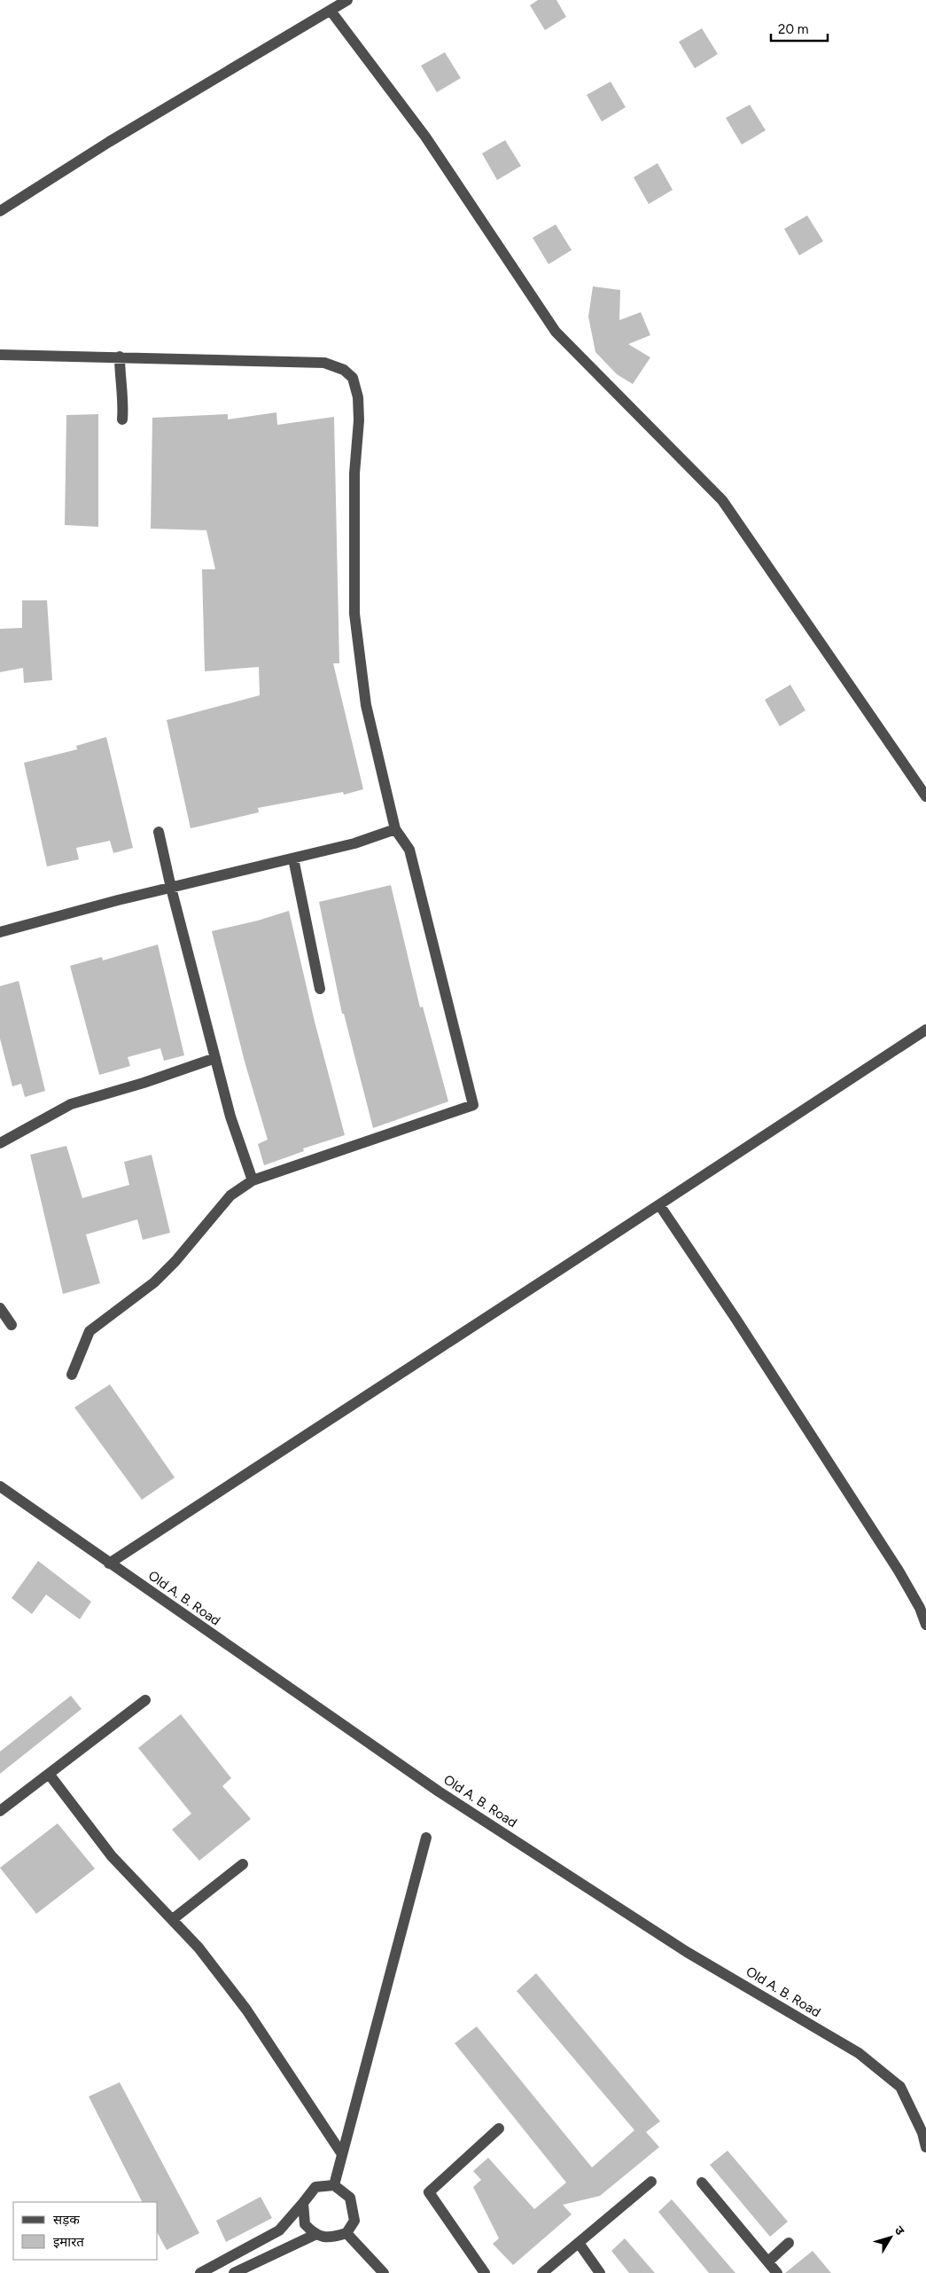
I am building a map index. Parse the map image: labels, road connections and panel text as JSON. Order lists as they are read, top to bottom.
{
  "streets": {
    "street": ["Old A. B. Road"]
  },
  "legend": ["सड़क", "इमारत"],
  "scale_bar": "20 m",
  "north": "top right"
}
